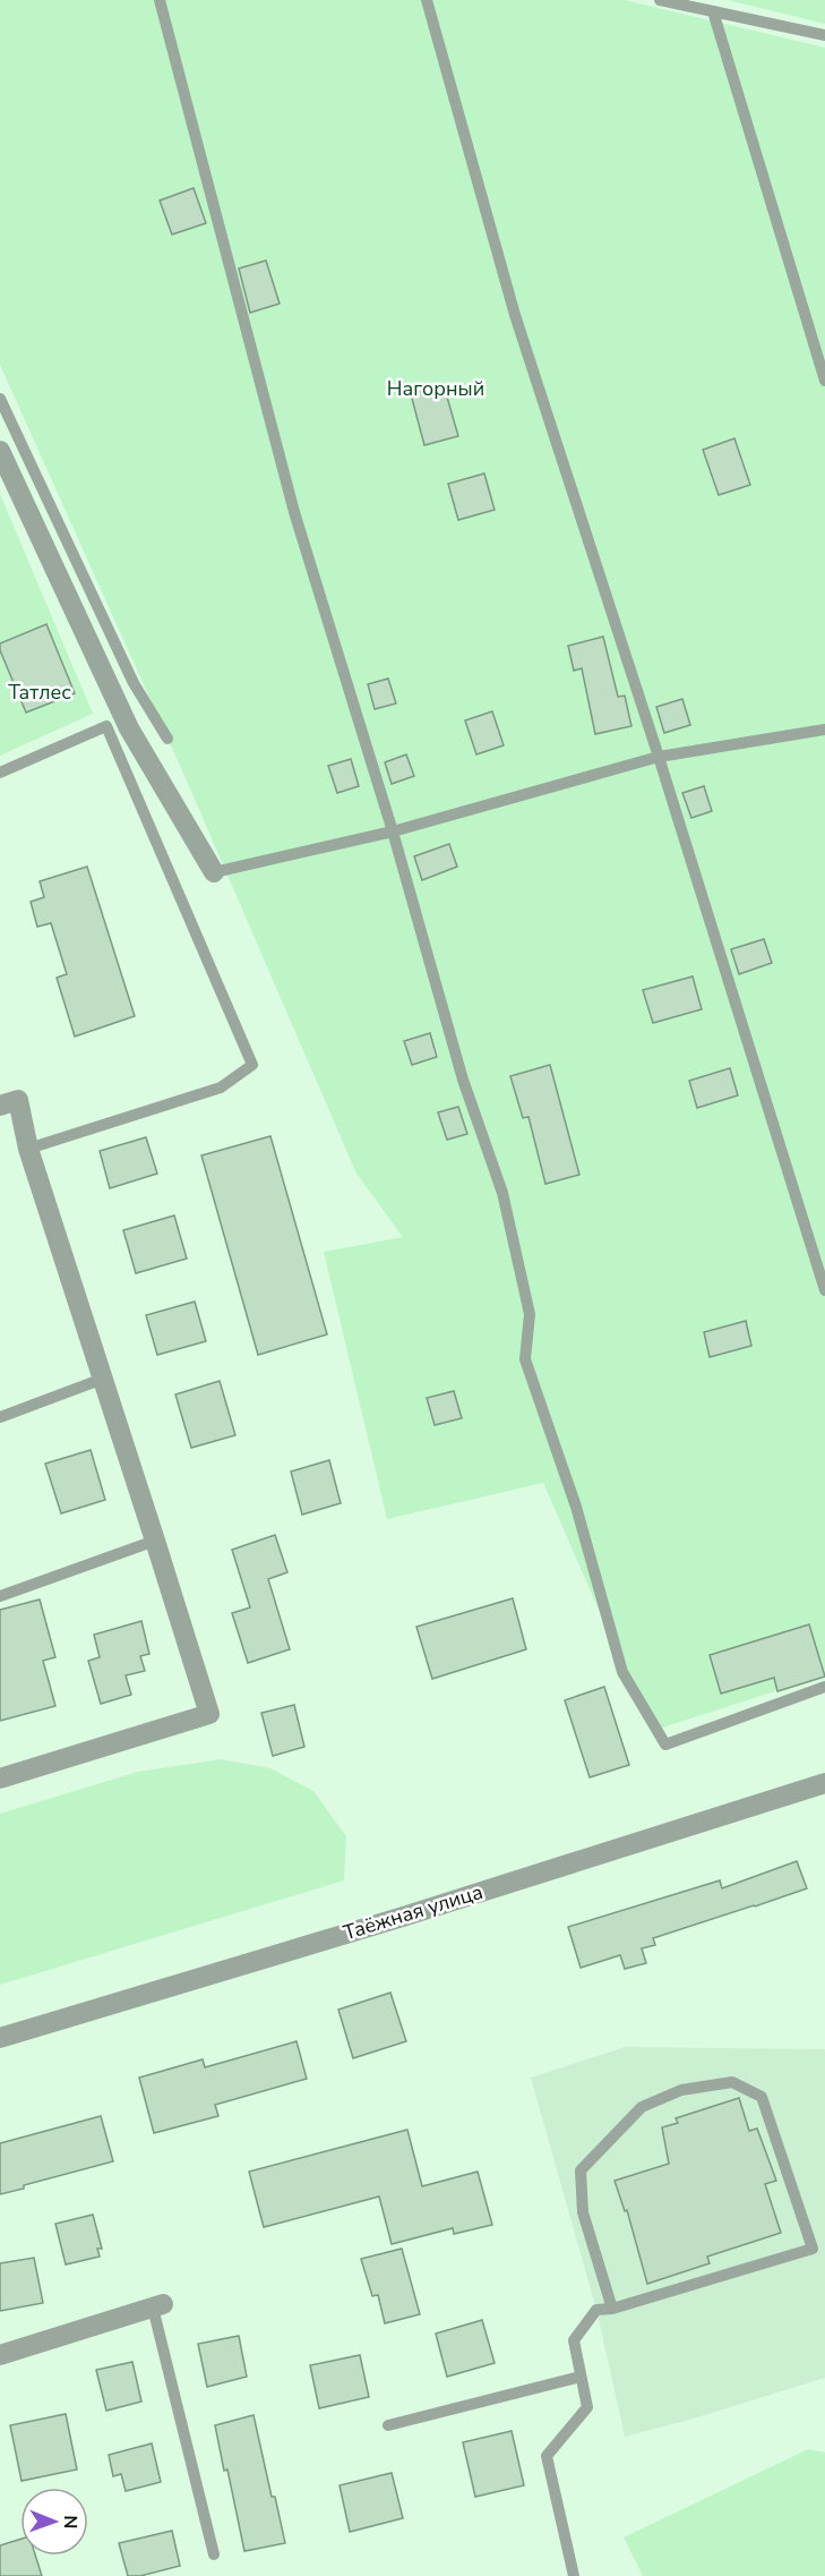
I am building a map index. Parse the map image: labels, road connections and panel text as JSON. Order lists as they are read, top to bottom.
{
  "streets": {
    "street": ["Таёжная улица"]
  },
  "parks": ["Нагорный", "Татлес"],
  "north": "right"
}
